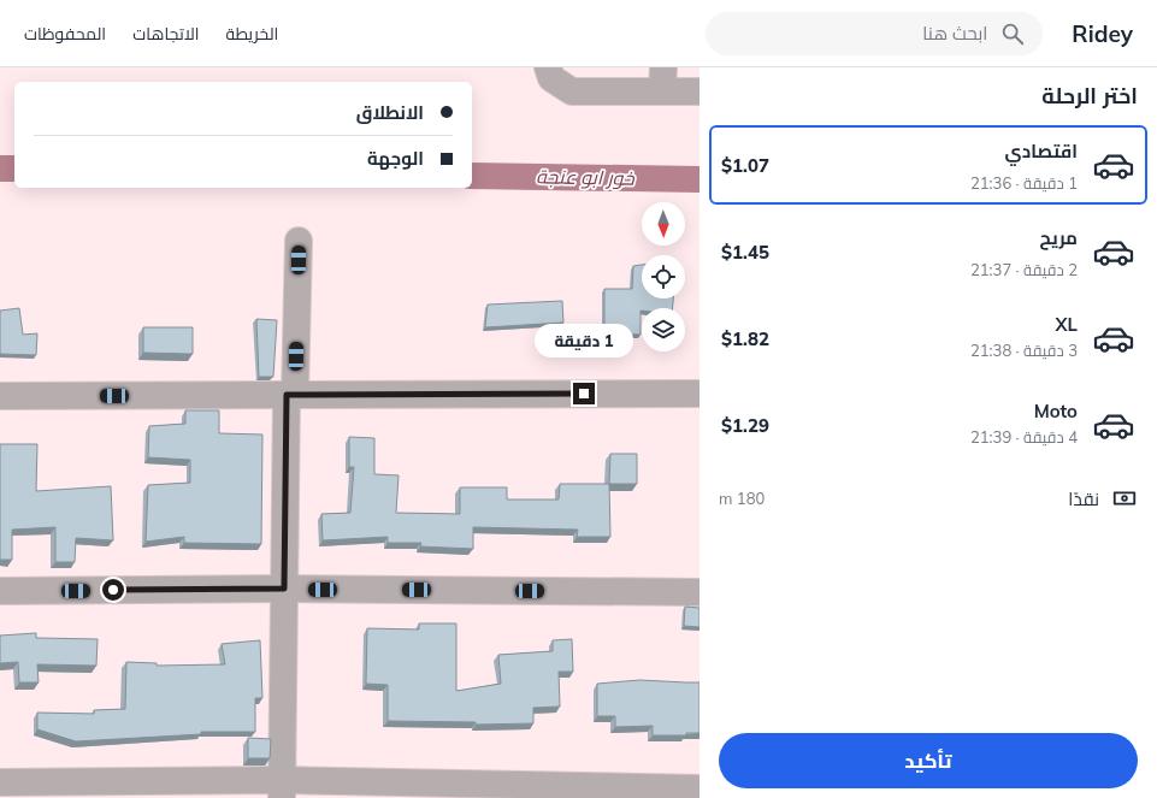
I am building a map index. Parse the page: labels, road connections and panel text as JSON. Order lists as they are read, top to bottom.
{
  "water": ["خور ابو عنجة"],
  "north": "bottom",
  "page": {
    "header": "Ridey",
    "search": "ابحث هنا",
    "nav": ["الخريطة", "الاتجاهات", "المحفوظات"],
    "heading": "اختر الرحلة",
    "banner": ["الانطلاق", "الوجهة"],
    "list": [
      {
        "name": "اقتصادي",
        "note": "1 دقيقة · 21:36",
        "value": "$1.07"
      },
      {
        "name": "مريح",
        "note": "2 دقيقة · 21:37",
        "value": "$1.45"
      },
      {
        "name": "XL",
        "note": "3 دقيقة · 21:38",
        "value": "$1.82"
      },
      {
        "name": "Moto",
        "note": "4 دقيقة · 21:39",
        "value": "$1.29"
      }
    ],
    "bubble": "1 دقيقة",
    "pay": ["نقدًا", "180 m"],
    "buttons": "تأكيد"
  }
}
